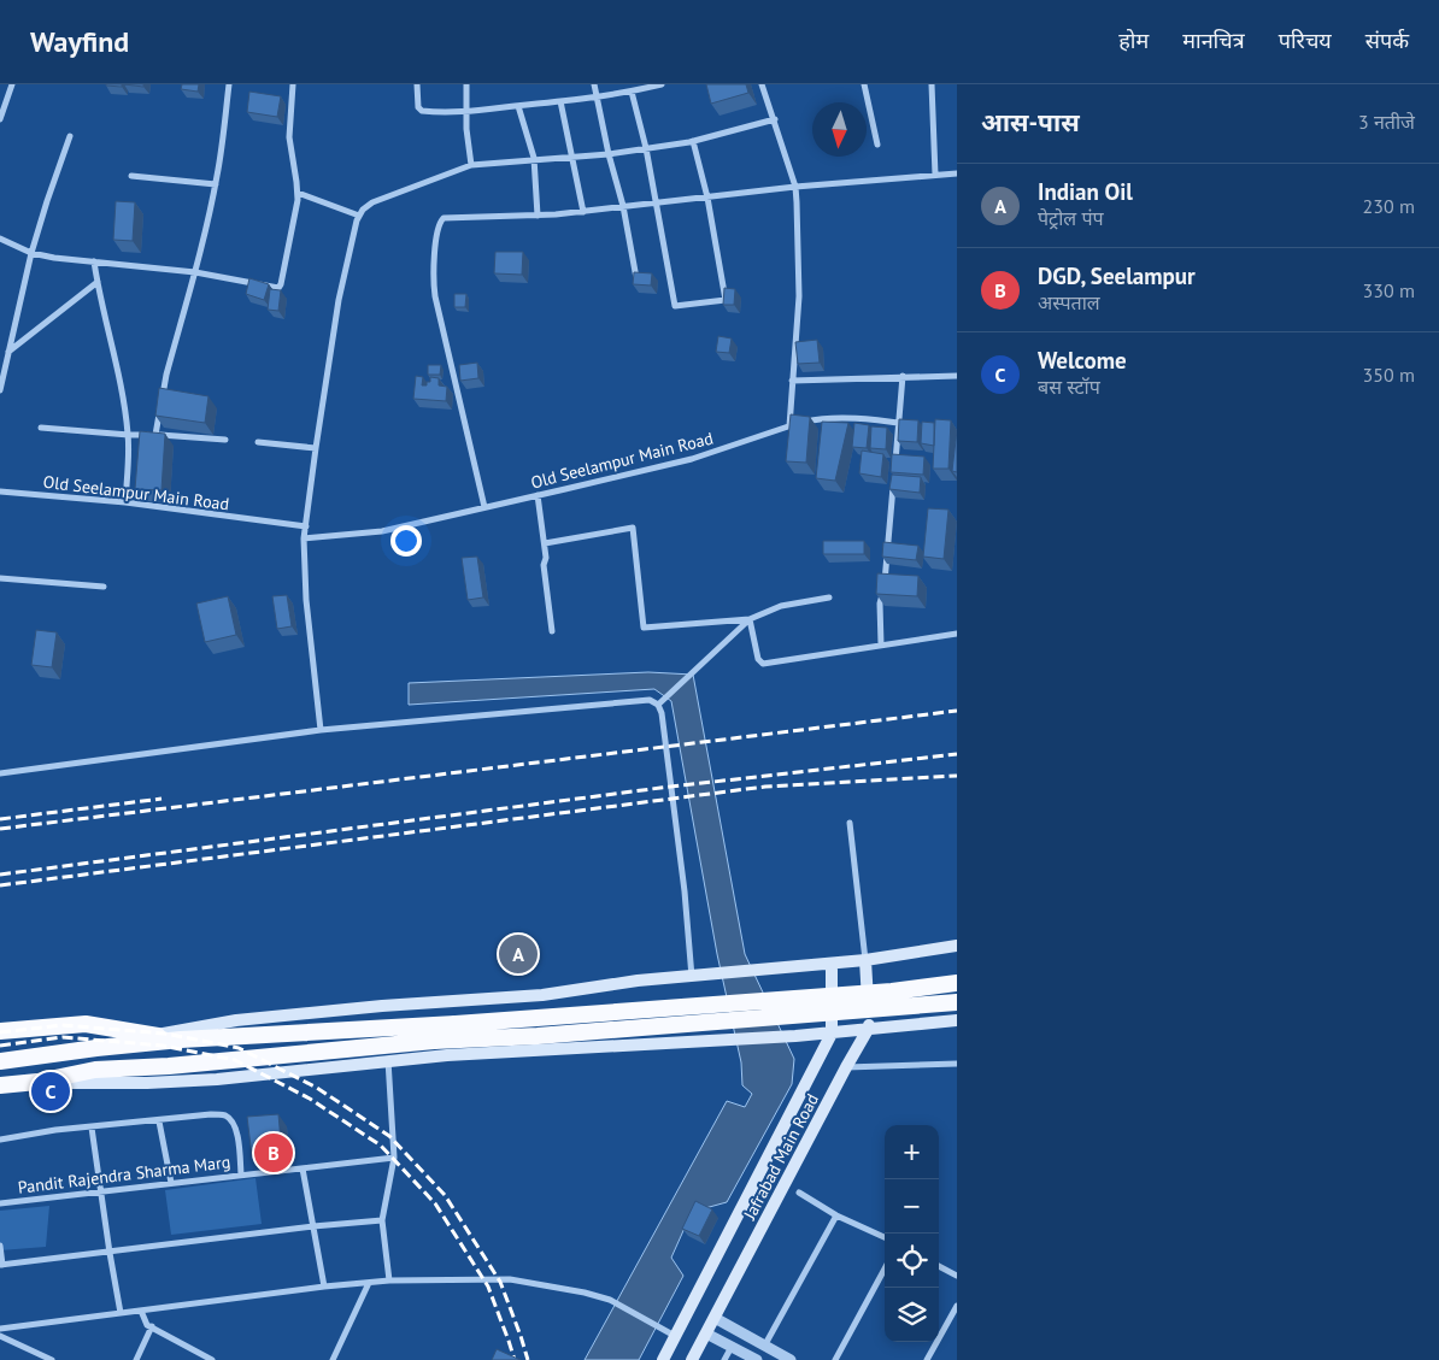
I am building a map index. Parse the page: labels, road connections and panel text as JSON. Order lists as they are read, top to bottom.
{
  "streets": {
    "main road": ["Jafrabad Main Road"],
    "street": ["Old Seelampur Main Road", "Pandit Rajendra Sharma Marg"]
  },
  "north": "bottom",
  "page": {
    "header": "Wayfind",
    "nav": [
      "होम",
      "मानचित्र",
      "परिचय",
      "संपर्क"
    ],
    "heading": ["आस-पास", "3 नतीजे"],
    "list": [
      {
        "mark": "A",
        "name": "Indian Oil",
        "note": "पेट्रोल पंप",
        "value": "230 m"
      },
      {
        "mark": "B",
        "name": "DGD, Seelampur",
        "note": "अस्पताल",
        "value": "330 m"
      },
      {
        "mark": "C",
        "name": "Welcome",
        "note": "बस स्टॉप",
        "value": "350 m"
      }
    ],
    "pins": ["A", "C", "B"],
    "map_buttons": ["+", "−"]
  }
}
